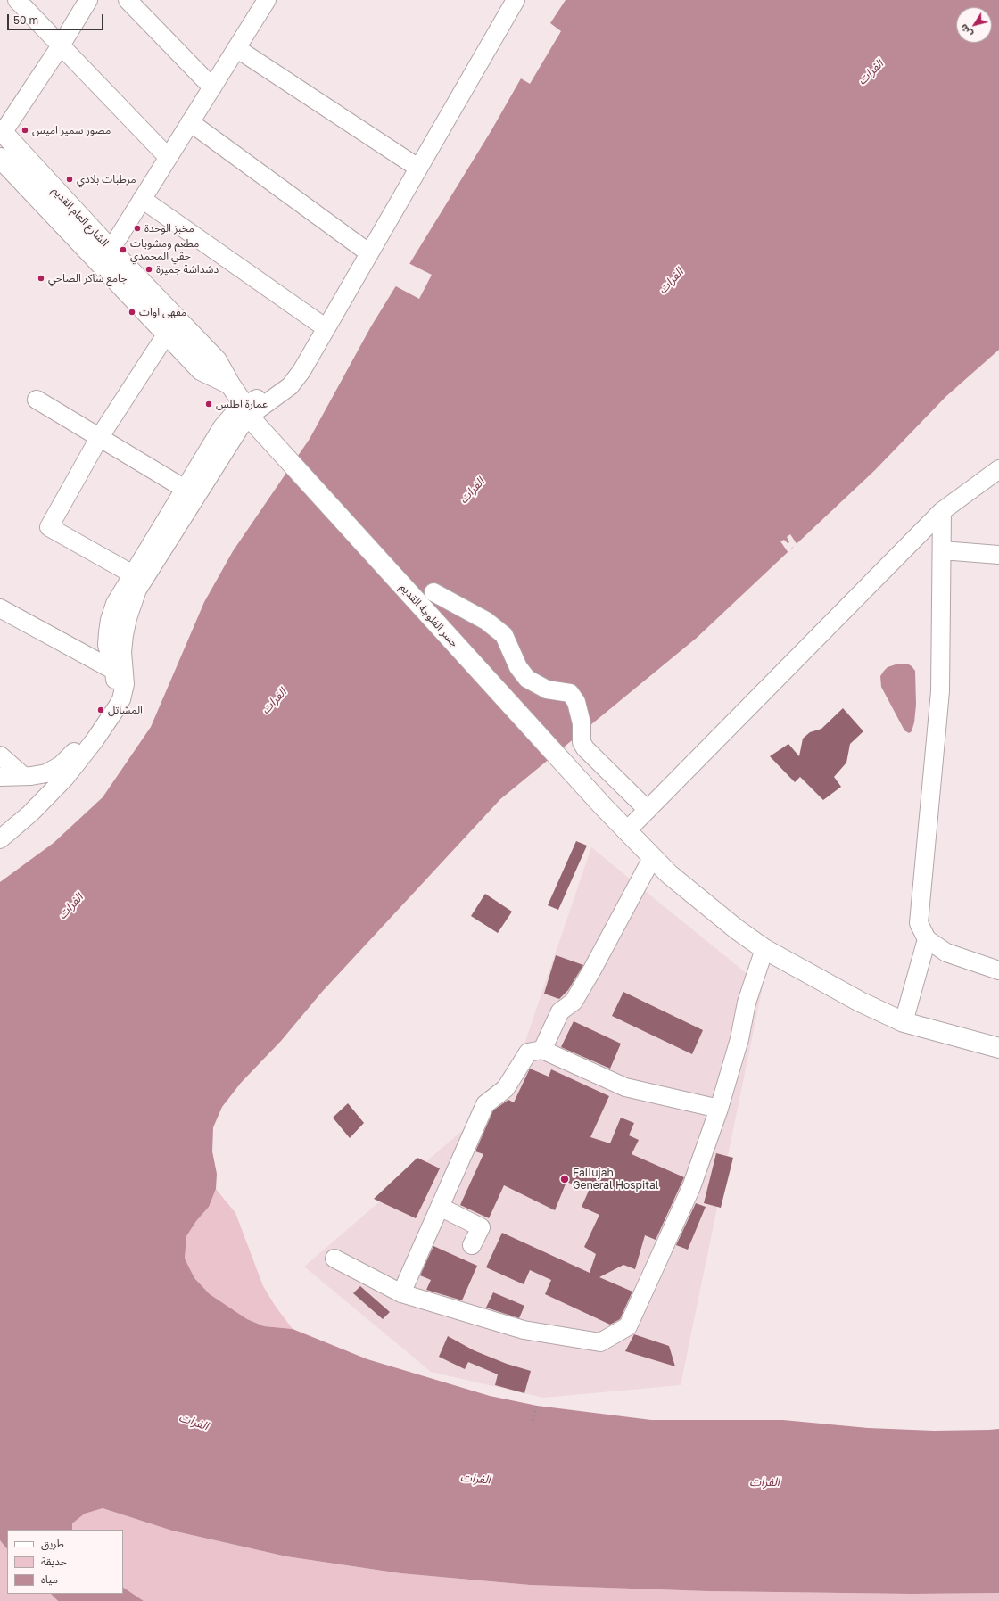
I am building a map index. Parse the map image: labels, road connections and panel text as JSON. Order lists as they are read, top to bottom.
{
  "streets": {
    "main road": ["الشارع العام القديم", "جسر الفلوجة القديم"]
  },
  "crossings": [
    ["الشارع العام القديم", "جسر الفلوجة القديم"]
  ],
  "water": ["الفرات"],
  "places": [
    "مصور سمير اميس",
    "مرطبات بلادي",
    "مخبز الوحدة",
    "مطعم ومشويات حقي المحمدي",
    "دشداشة جميرة",
    "جامع شاكر الضاحي",
    "مقهى اوات",
    "عمارة اطلس",
    "المشاتل",
    "Fallujah General Hospital"
  ],
  "legend": ["طريق", "حديقة", "مياه"],
  "scale_bar": "50 m",
  "north": "bottom left"
}
